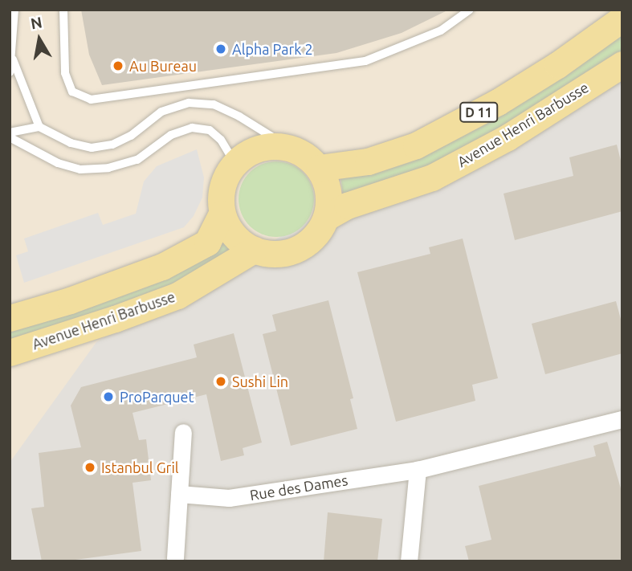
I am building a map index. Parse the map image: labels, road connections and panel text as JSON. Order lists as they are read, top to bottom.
{
  "streets": {
    "main road": ["D 11", "Avenue Henri Barbusse"],
    "street": ["Rue des Dames"]
  },
  "crossings": [
    ["D 11", "Avenue Henri Barbusse"]
  ],
  "places": [
    "Alpha Park 2",
    "Au Bureau",
    "Sushi Lin",
    "ProParquet",
    "Istanbul Gril"
  ],
  "north": "top"
}
